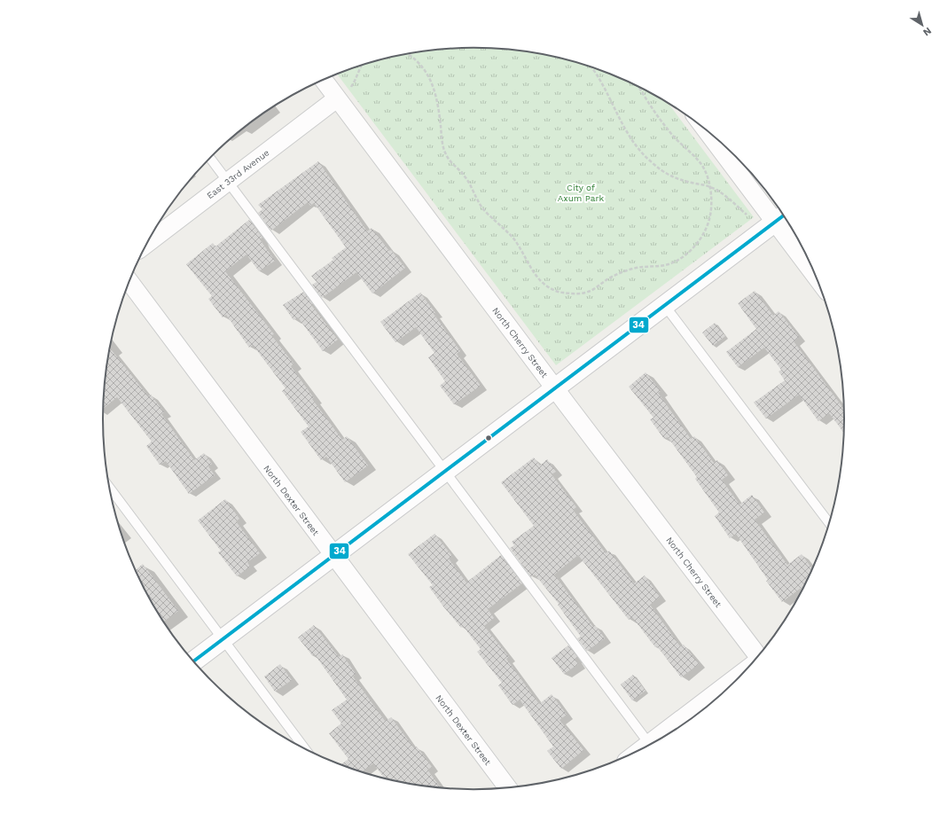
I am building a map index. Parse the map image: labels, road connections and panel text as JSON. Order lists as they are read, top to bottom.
{
  "streets": {
    "street": ["East 33rd Avenue", "North Cherry Street", "North Dexter Street"]
  },
  "crossings": [
    ["East 33rd Avenue", "North Cherry Street"]
  ],
  "parks": ["City of Axum Park"],
  "lines": ["transit line 34"],
  "north": "bottom right"
}
